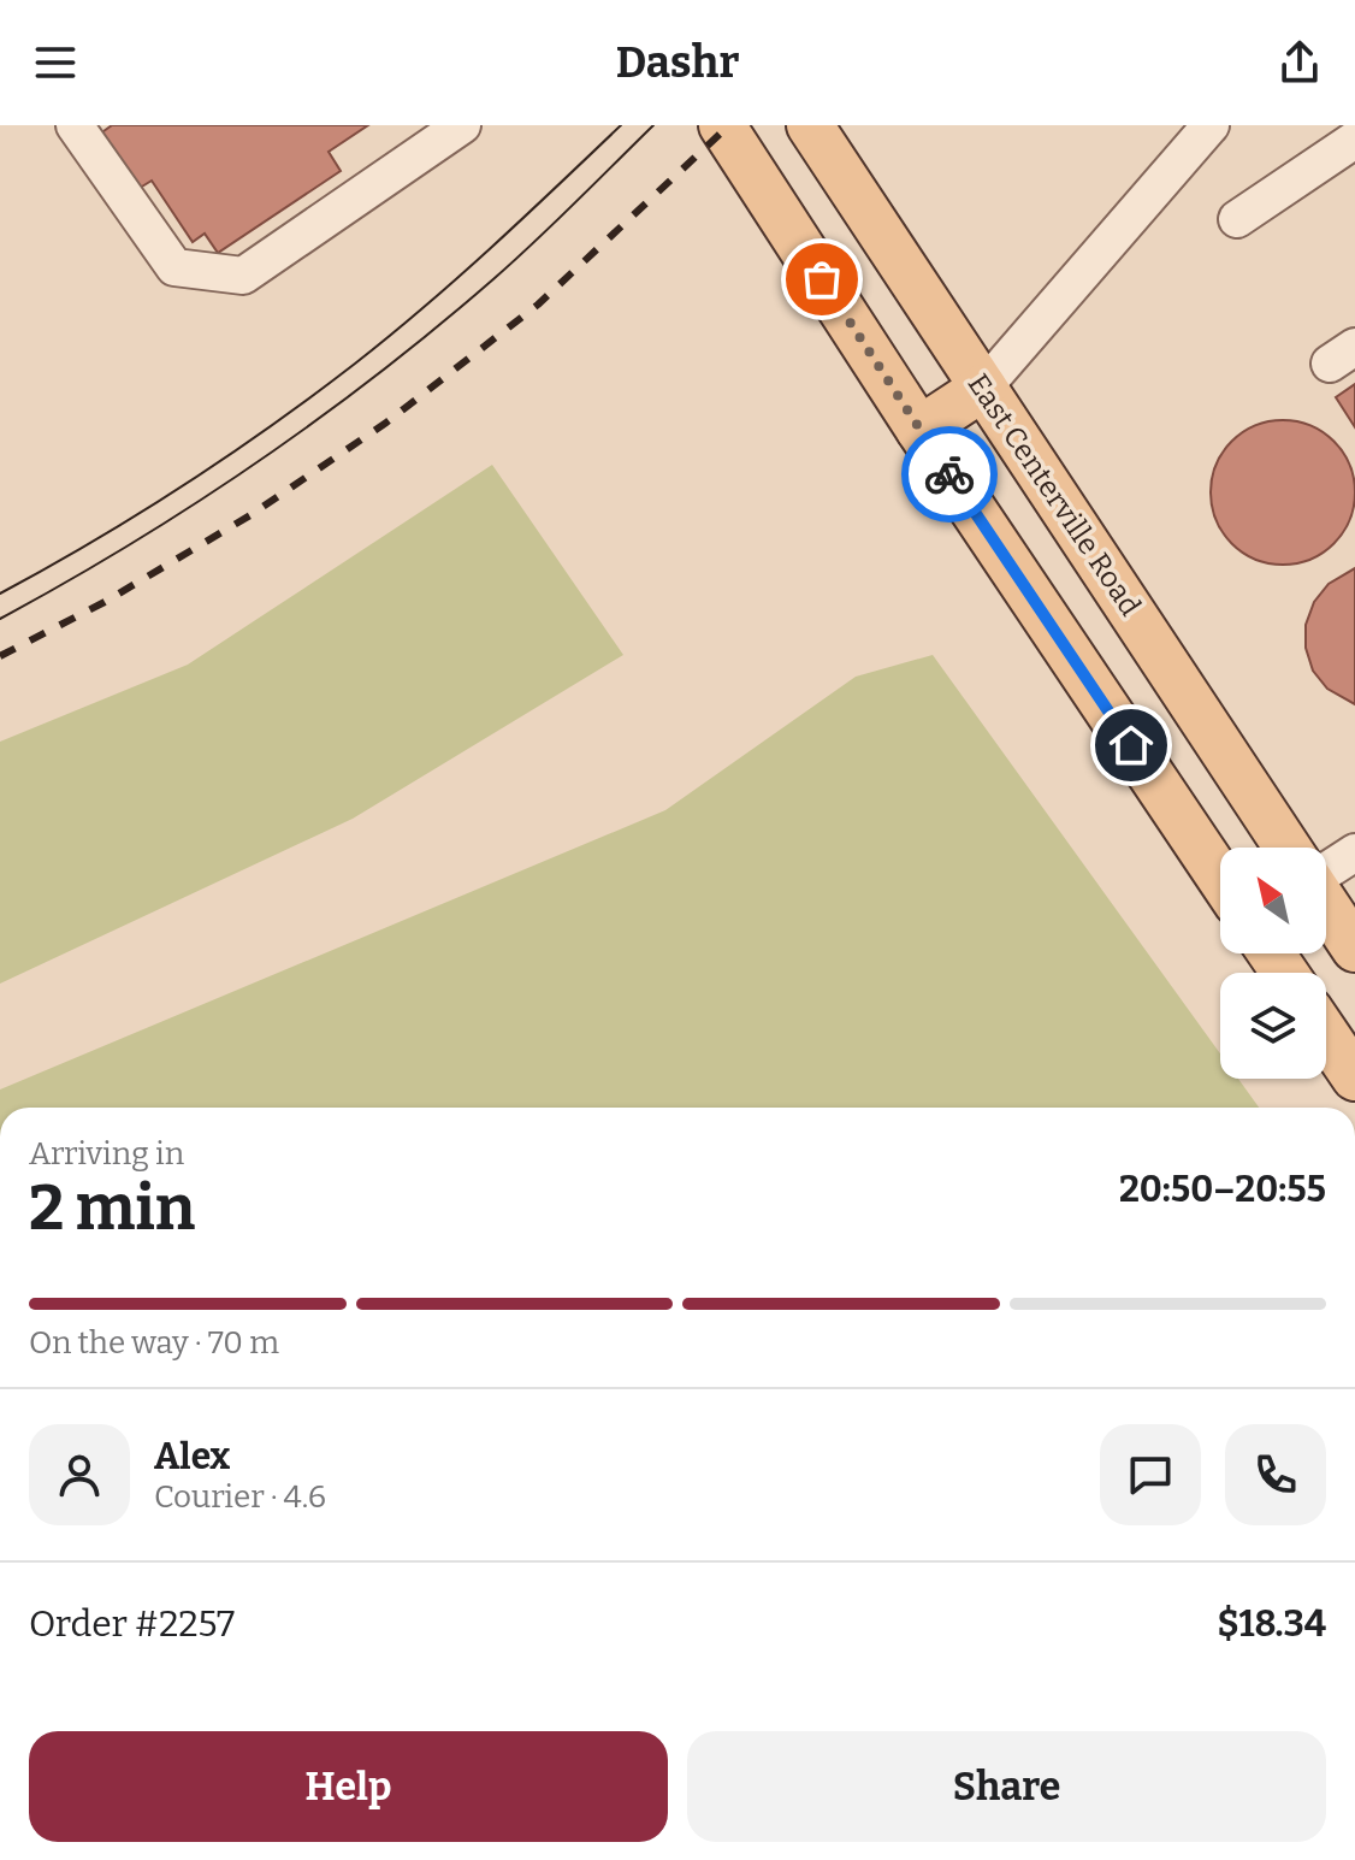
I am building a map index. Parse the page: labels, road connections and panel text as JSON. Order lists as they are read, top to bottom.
{
  "streets": {
    "main road": ["East Centerville Road"]
  },
  "north": "top left",
  "page": {
    "header": "Dashr",
    "heading": ["2 min", "Arriving in", "20:50–20:55"],
    "panel": [
      "Alex",
      "Courier · 4.6",
      "Order #2257",
      "$18.34"
    ],
    "bar": "On the way · 70 m",
    "buttons": ["Help", "Share"]
  }
}
